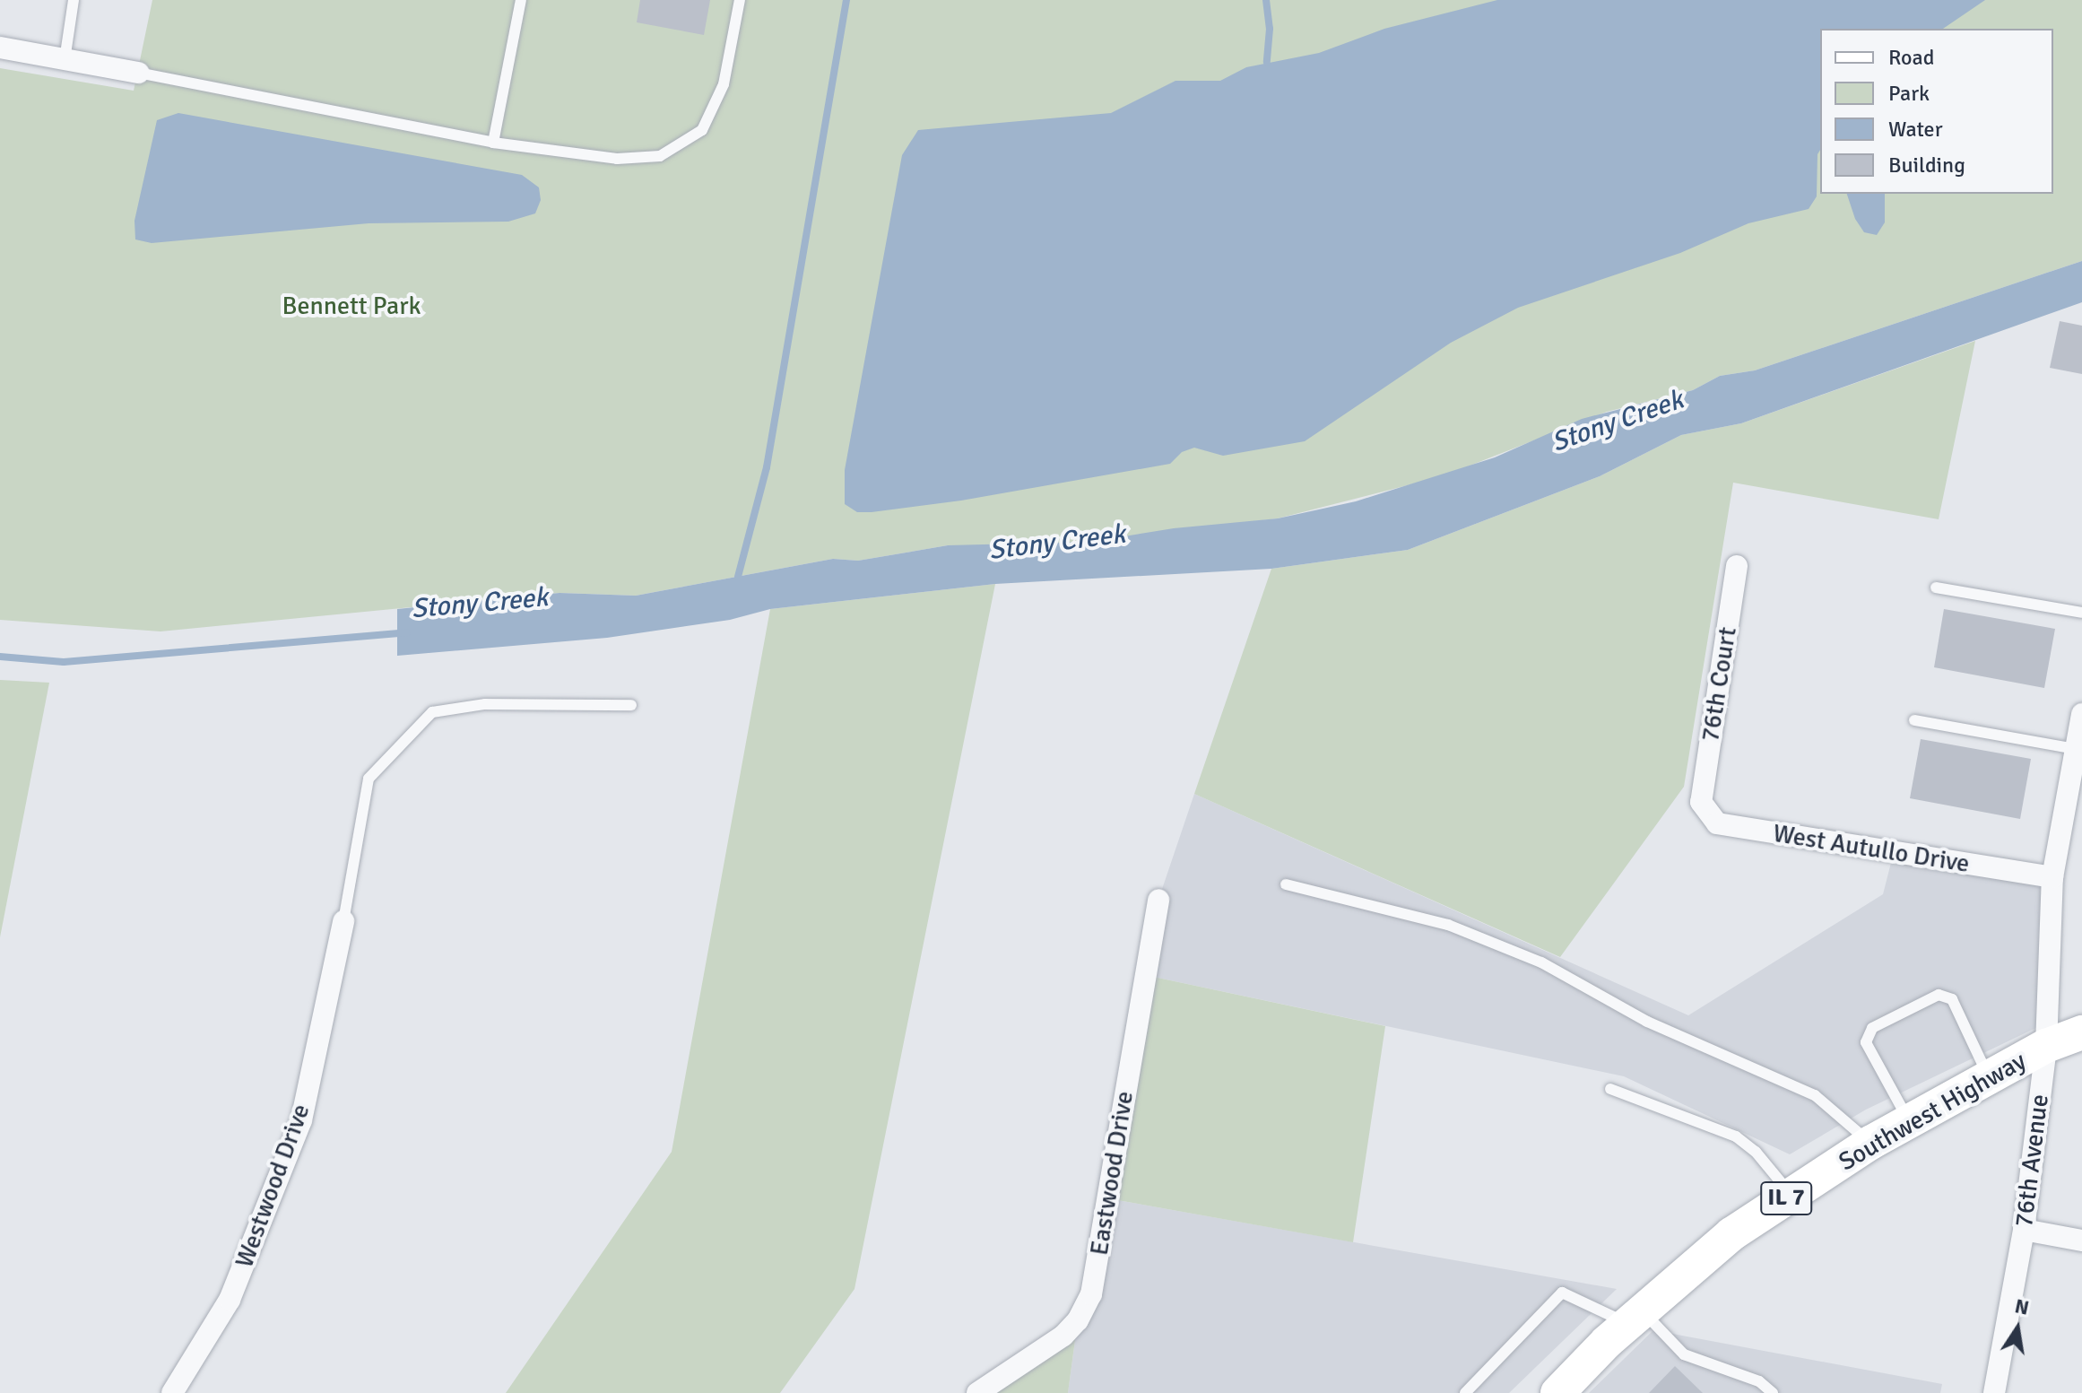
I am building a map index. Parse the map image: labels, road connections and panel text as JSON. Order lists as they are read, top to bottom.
{
  "streets": {
    "main road": ["Southwest Highway", "IL 7"],
    "street": [
      "76th Court",
      "West Autullo Drive",
      "76th Avenue",
      "Eastwood Drive",
      "Westwood Drive"
    ]
  },
  "crossings": [
    ["76th Court", "West Autullo Drive"],
    ["West Autullo Drive", "76th Avenue"],
    ["Southwest Highway", "76th Avenue"]
  ],
  "water": ["Stony Creek"],
  "parks": ["Bennett Park"],
  "legend": [
    "Road",
    "Park",
    "Water",
    "Building"
  ],
  "north": "top"
}
